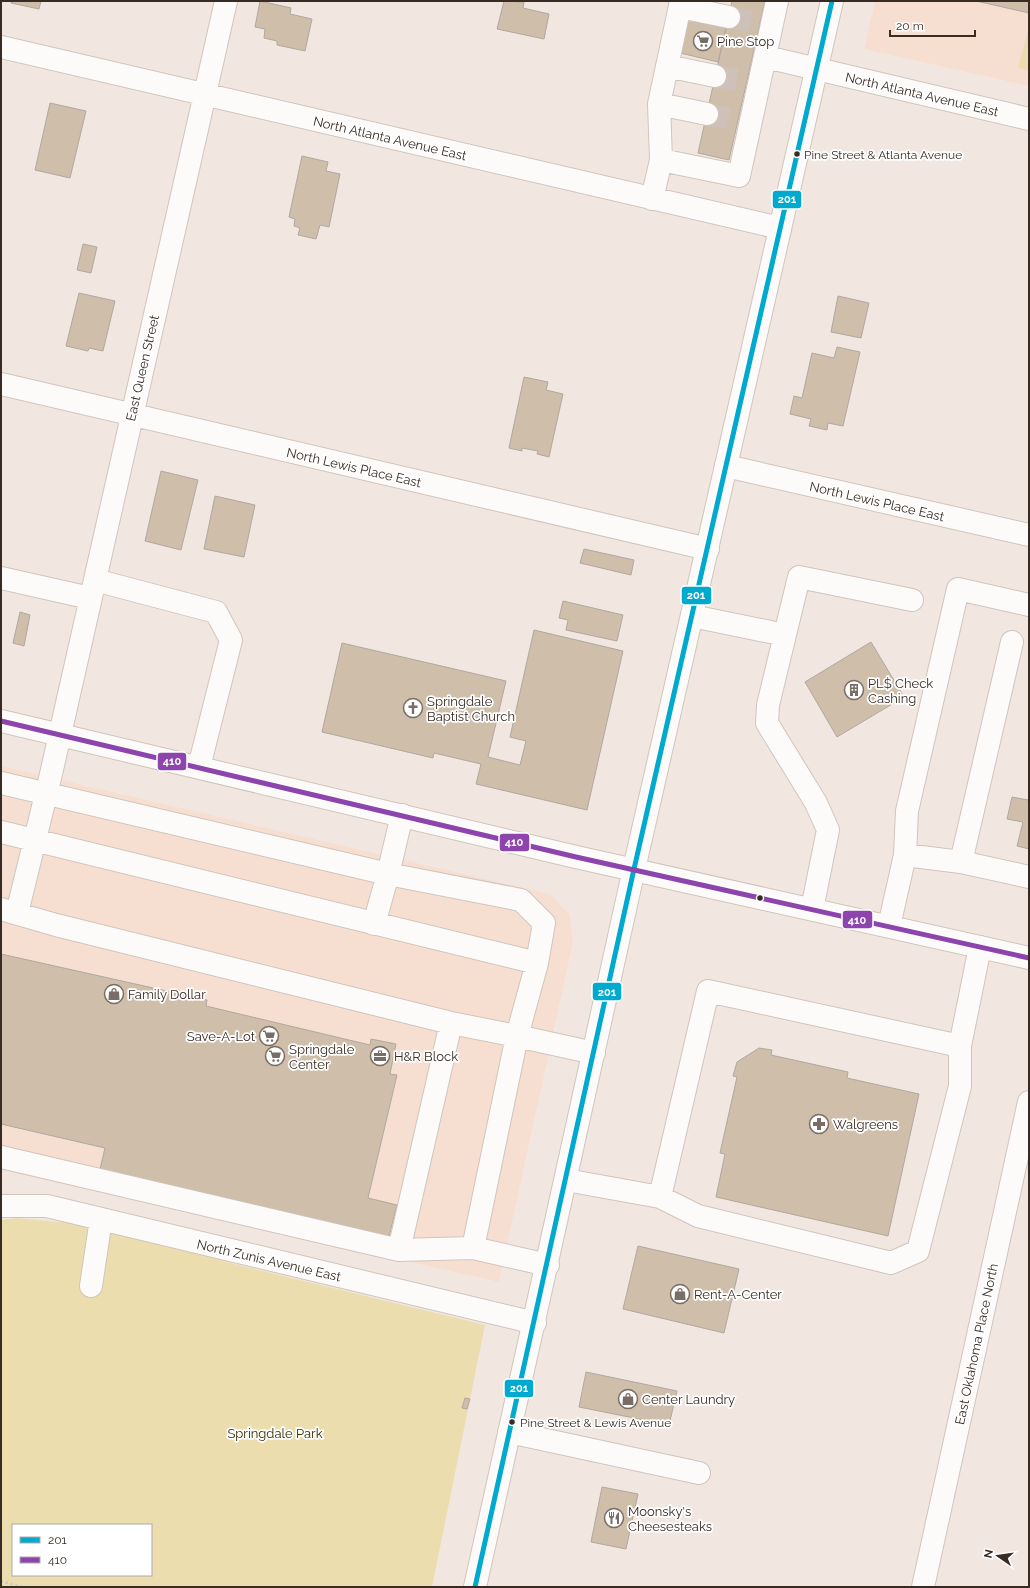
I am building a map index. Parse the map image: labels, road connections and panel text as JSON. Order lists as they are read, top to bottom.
{
  "streets": {
    "street": [
      "North Atlanta Avenue East",
      "East Queen Street",
      "North Lewis Place East",
      "North Zunis Avenue East",
      "East Oklahoma Place North"
    ]
  },
  "crossings": [
    ["North Atlanta Avenue East", "East Queen Street"],
    ["East Queen Street", "North Lewis Place East"]
  ],
  "parks": ["Springdale Park"],
  "places": {
    "supermarket": ["Pine Stop", "Save-A-Lot", "Springdale Center"],
    "other": ["Pine Street & Atlanta Avenue", "Pine Street & Lewis Avenue"],
    "building": ["PL$ Check Cashing"],
    "church": ["Springdale Baptist Church"],
    "shop": ["Family Dollar", "Rent-A-Center", "Center Laundry"],
    "office": ["H&R Block"],
    "pharmacy": ["Walgreens"],
    "restaurant": ["Moonsky's Cheesesteaks"]
  },
  "lines": ["transit line 201", "transit line 410"],
  "legend": ["201", "410"],
  "scale_bar": "20 m",
  "north": "left"
}
